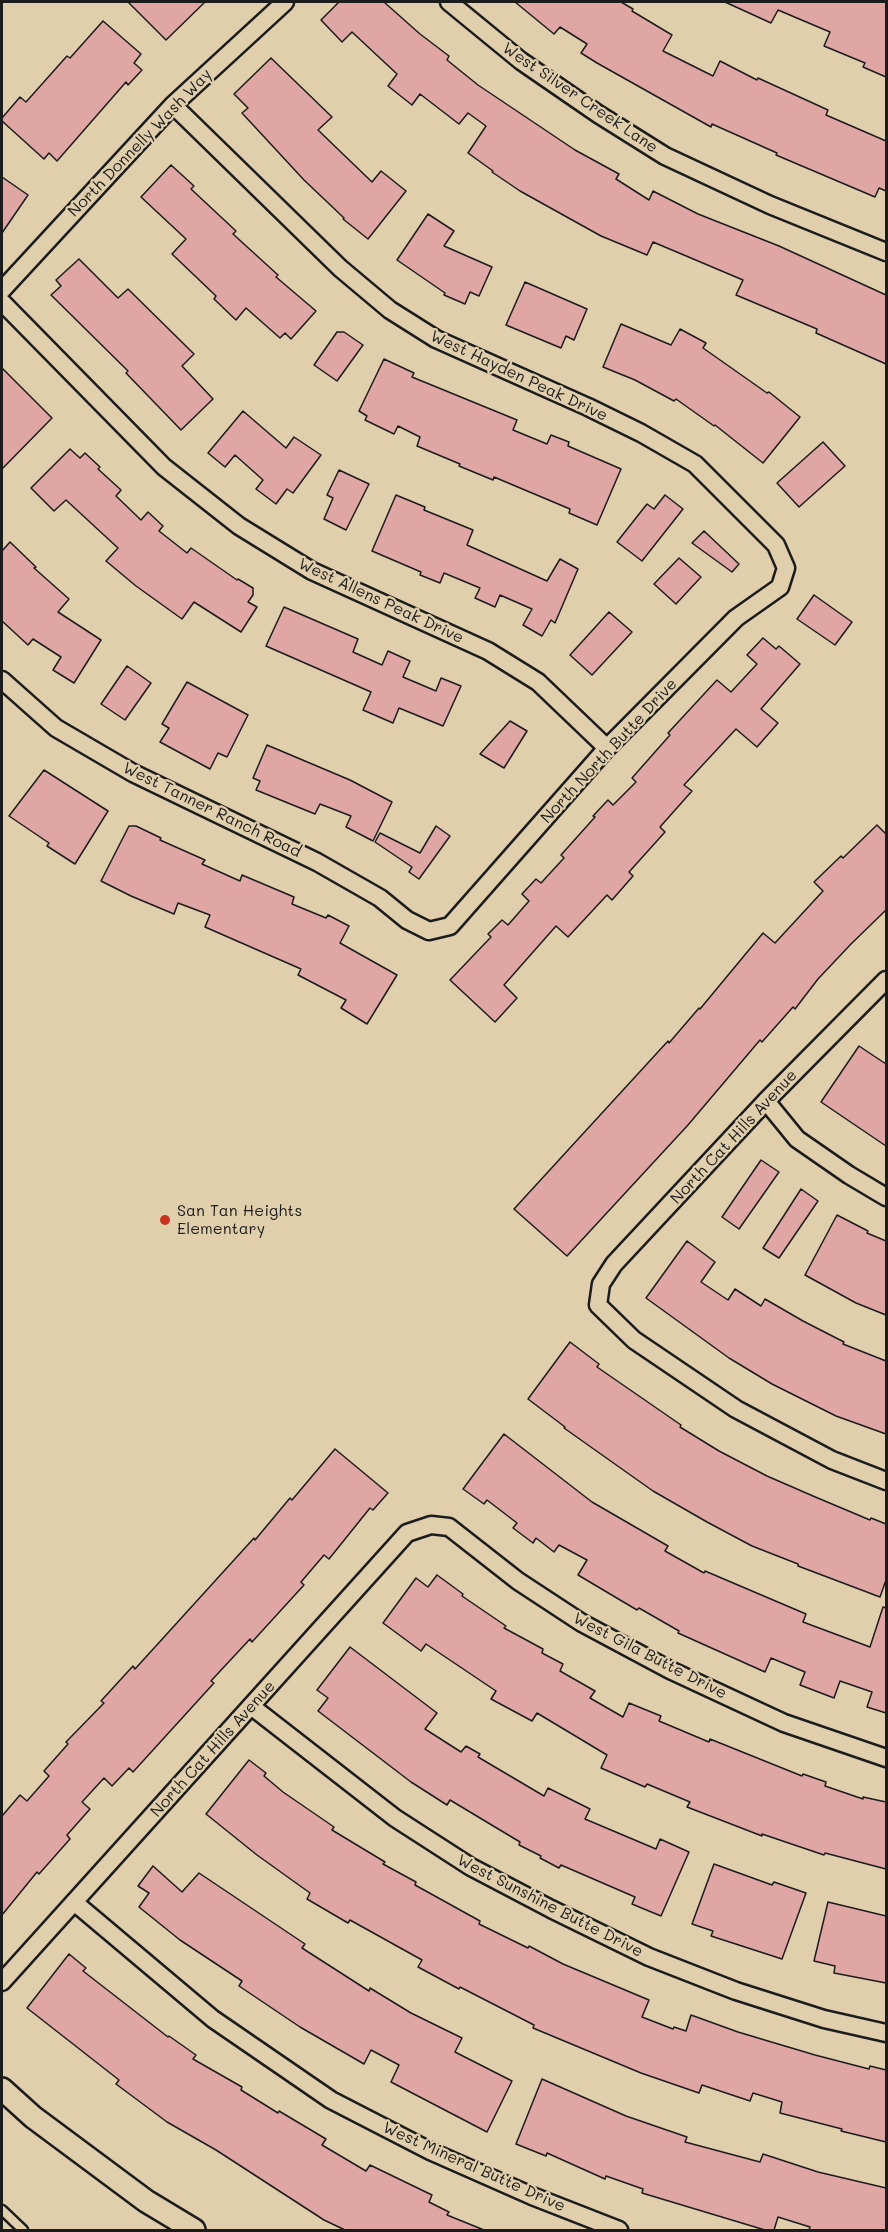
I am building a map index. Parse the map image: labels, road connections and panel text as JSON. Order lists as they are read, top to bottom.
{
  "streets": {
    "street": [
      "West Silver Creek Lane",
      "North Donnelly Wash Way",
      "West Hayden Peak Drive",
      "West Allens Peak Drive",
      "North North Butte Drive",
      "West Tanner Ranch Road",
      "North Cat Hills Avenue",
      "West Gila Butte Drive",
      "West Sunshine Butte Drive",
      "West Mineral Butte Drive"
    ]
  },
  "crossings": [
    ["North Donnelly Wash Way", "West Hayden Peak Drive"],
    ["West Hayden Peak Drive", "North North Butte Drive"],
    ["West Allens Peak Drive", "North North Butte Drive"],
    ["North North Butte Drive", "West Tanner Ranch Road"],
    ["North Cat Hills Avenue", "West Gila Butte Drive"],
    ["North Cat Hills Avenue", "West Sunshine Butte Drive"],
    ["North Cat Hills Avenue", "West Mineral Butte Drive"]
  ],
  "places": ["San Tan Heights Elementary"]
}
